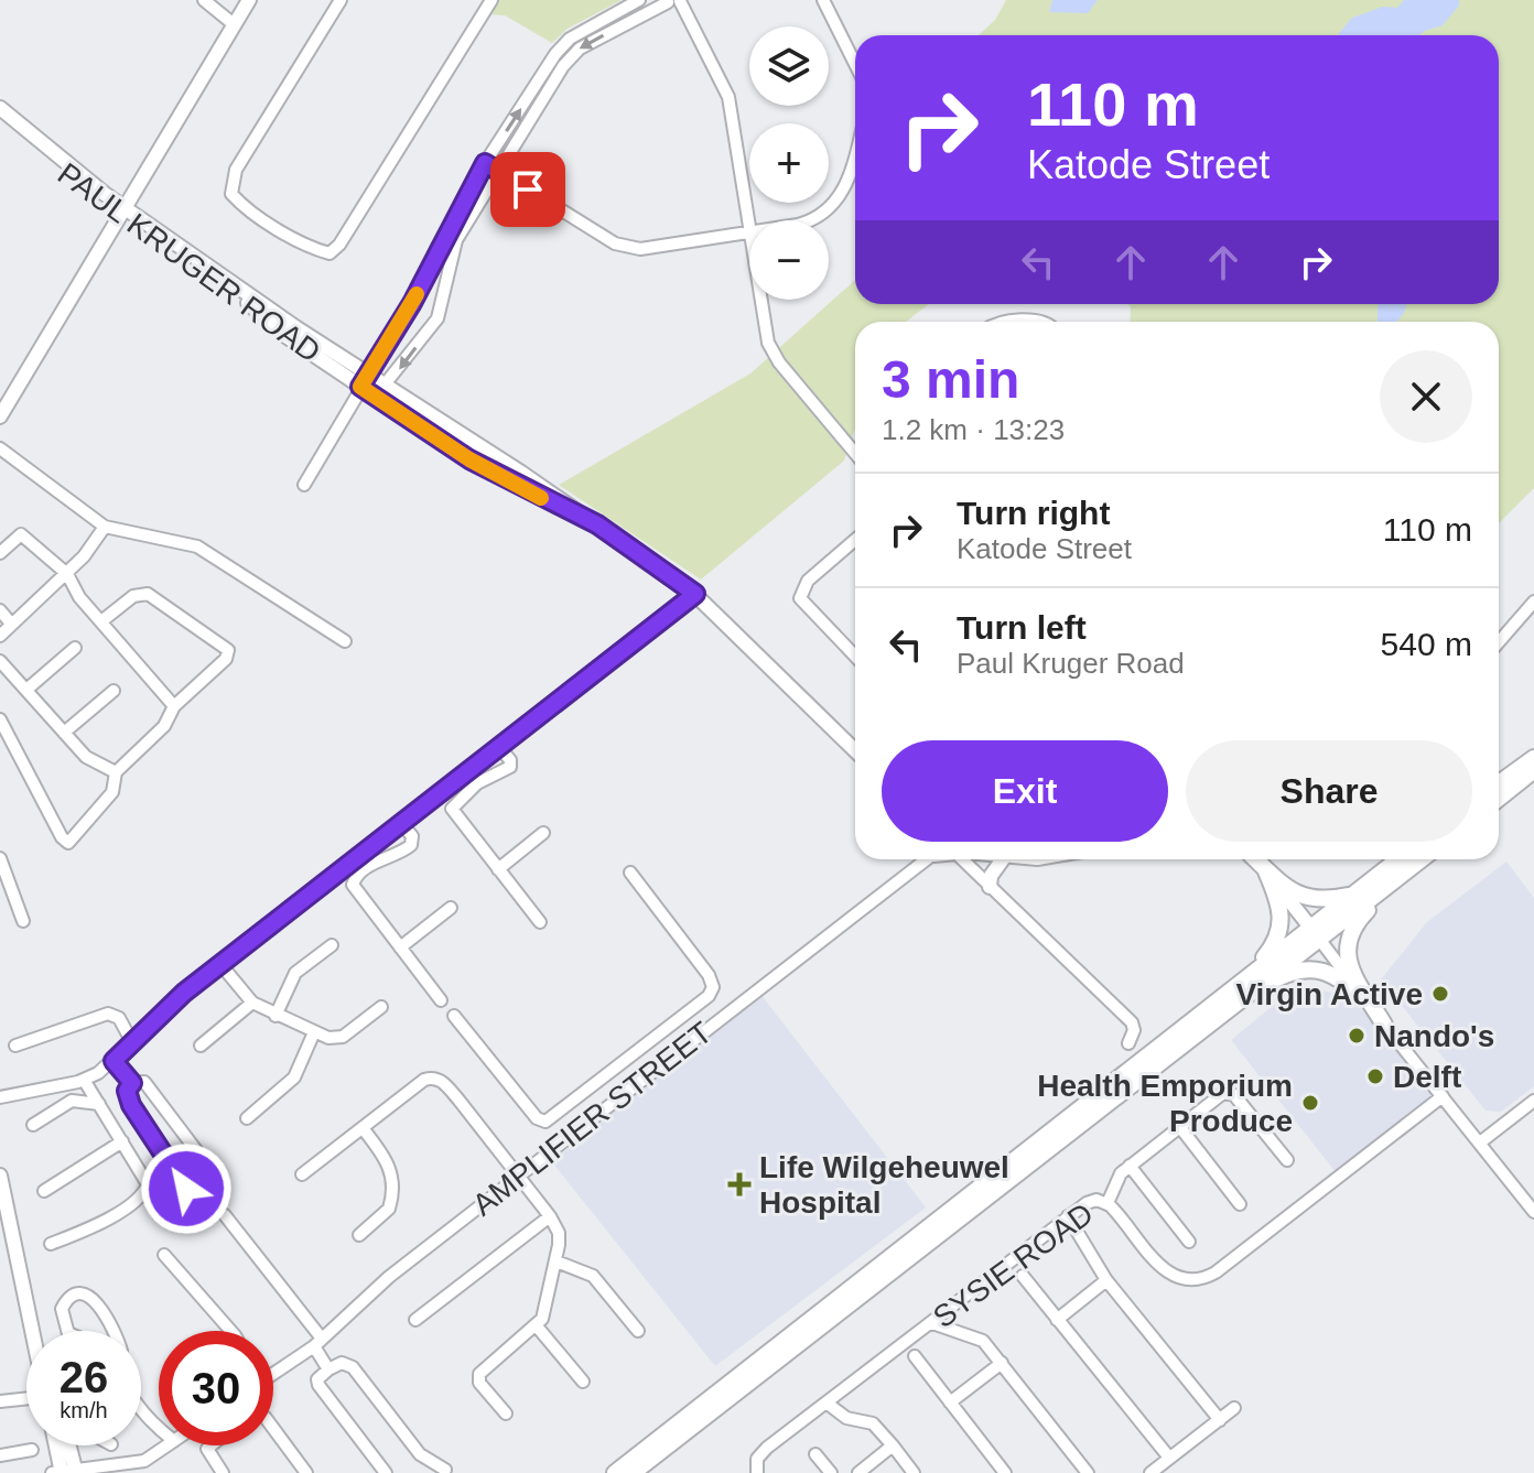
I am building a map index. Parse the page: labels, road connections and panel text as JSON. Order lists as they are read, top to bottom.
{
  "streets": {
    "street": ["PAUL KRUGER ROAD", "AMPLIFIER STREET", "SYSIE ROAD"]
  },
  "places": {
    "other": [
      "Virgin Active",
      "Nando's",
      "Delft",
      "Health Emporium Produce"
    ],
    "health": ["Life Wilgeheuwel Hospital"]
  },
  "page": {
    "map_buttons": ["+", "−"],
    "turn": ["110 m", "Katode Street"],
    "heading": ["3 min", "1.2 km · 13:23"],
    "list": [
      {
        "name": "Turn right",
        "note": "Katode Street",
        "value": "110 m"
      },
      {
        "name": "Turn left",
        "note": "Paul Kruger Road",
        "value": "540 m"
      }
    ],
    "buttons": ["Exit", "Share"],
    "speed": "26 km/h",
    "limit": "30"
  }
}
